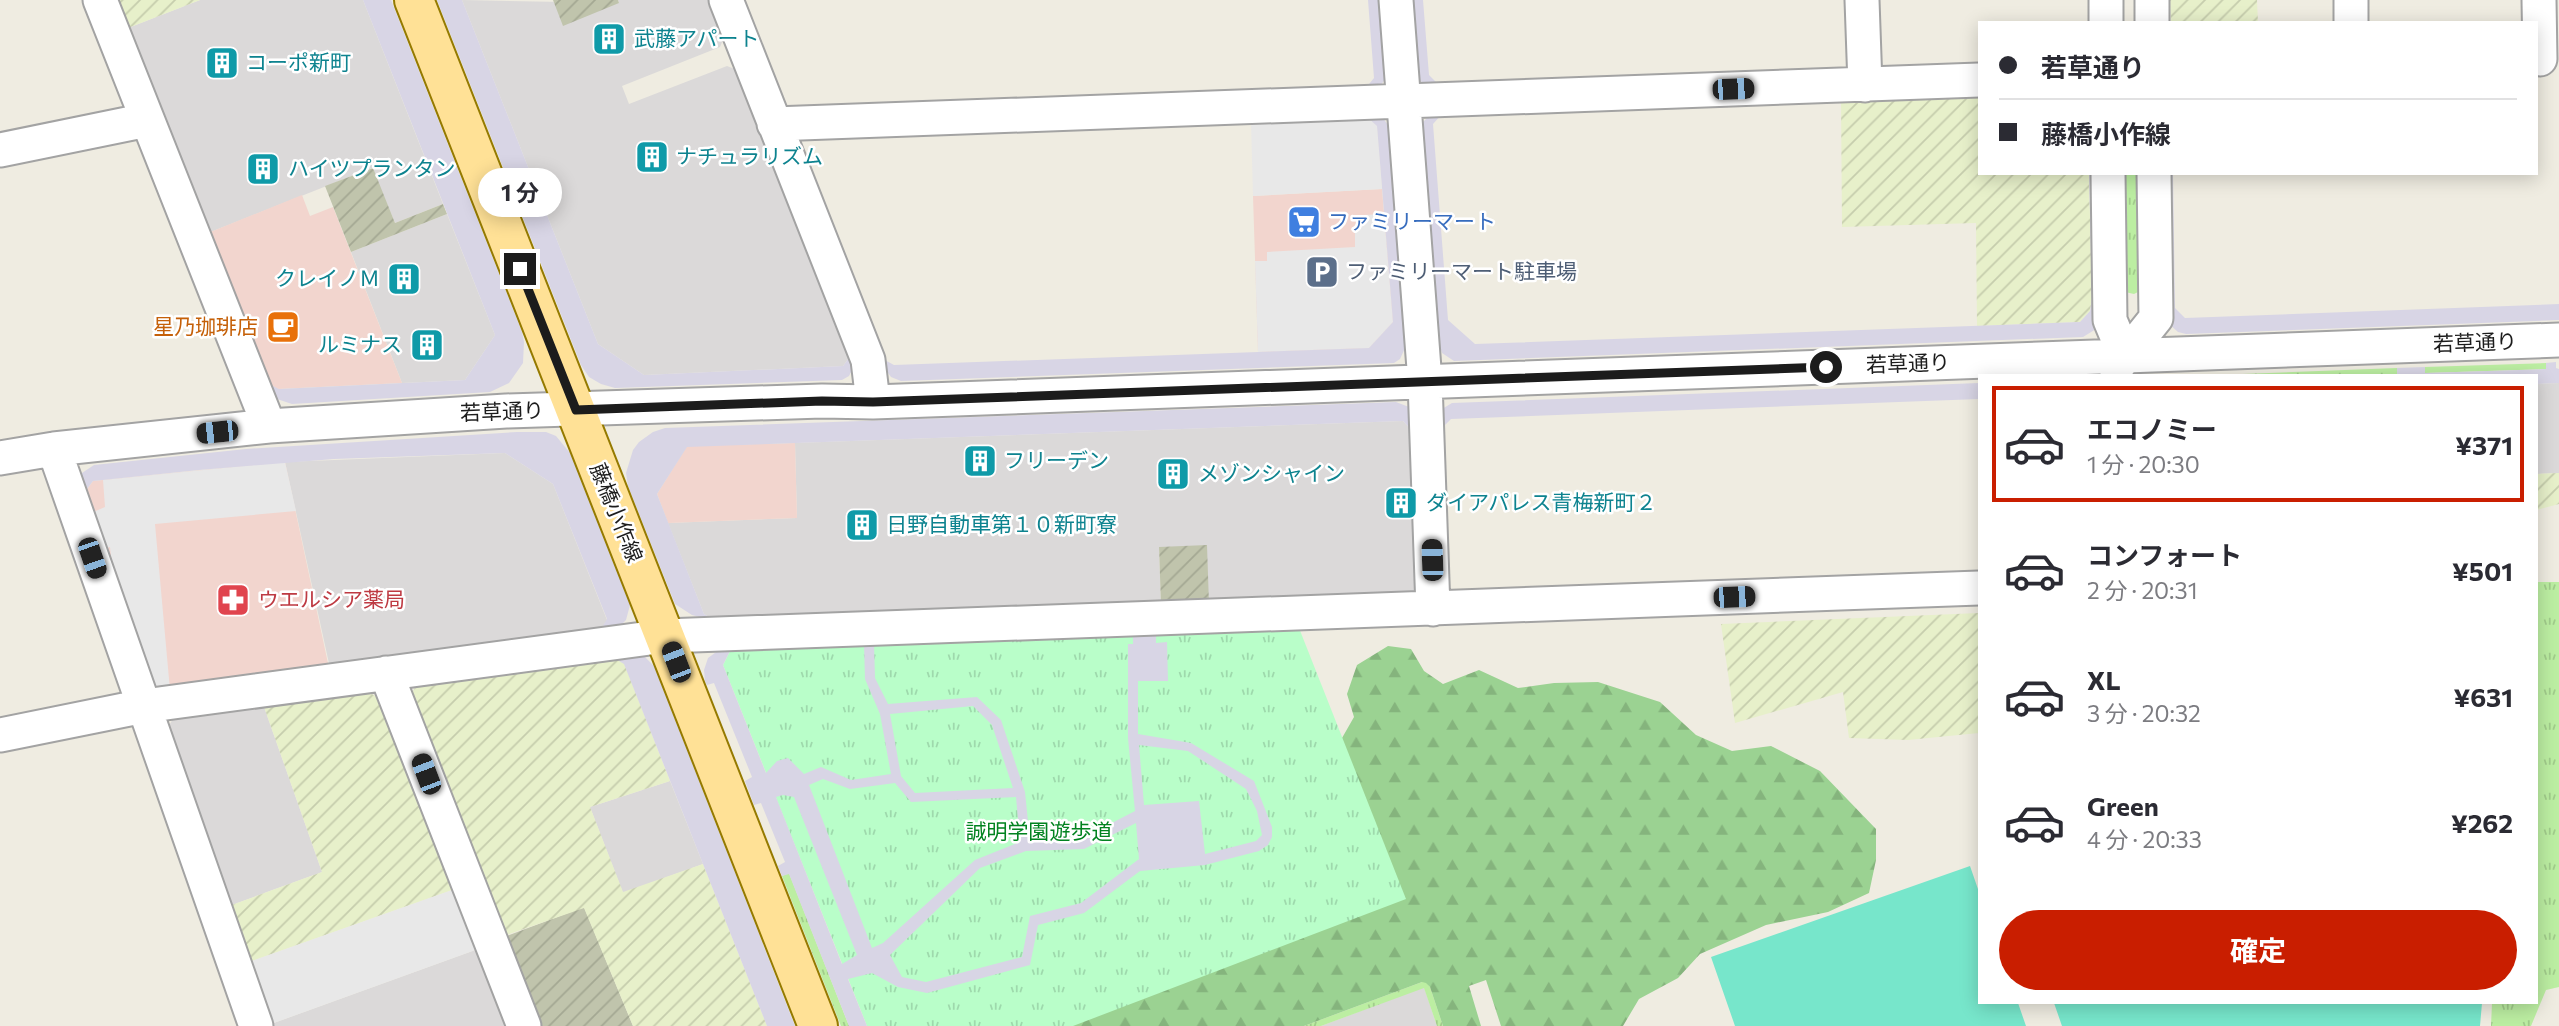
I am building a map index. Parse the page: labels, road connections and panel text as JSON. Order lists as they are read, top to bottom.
{
  "streets": {
    "main road": ["藤橋小作線"],
    "street": ["若草通り"]
  },
  "crossings": [
    ["若草通り", "藤橋小作線"]
  ],
  "parks": ["誠明学園遊歩道"],
  "places": {
    "building": [
      "武藤アパート",
      "コーポ新町",
      "ナチュラリズム",
      "ハイツプランタン",
      "クレイノＭ",
      "ルミナス",
      "フリーデン",
      "メゾンシャイン",
      "ダイアパレス青梅新町２",
      "日野自動車第１０新町寮"
    ],
    "supermarket": ["ファミリーマート"],
    "parking": ["ファミリーマート駐車場"],
    "cafe": ["星乃珈琲店"],
    "pharmacy": ["ウエルシア薬局"]
  },
  "page": {
    "banner": ["若草通り", "藤橋小作線"],
    "bubble": "1 分",
    "list": [
      {
        "name": "エコノミー",
        "note": "1 分 · 20:30",
        "value": "¥371"
      },
      {
        "name": "コンフォート",
        "note": "2 分 · 20:31",
        "value": "¥501"
      },
      {
        "name": "XL",
        "note": "3 分 · 20:32",
        "value": "¥631"
      },
      {
        "name": "Green",
        "note": "4 分 · 20:33",
        "value": "¥262"
      }
    ],
    "buttons": "確定"
  }
}
